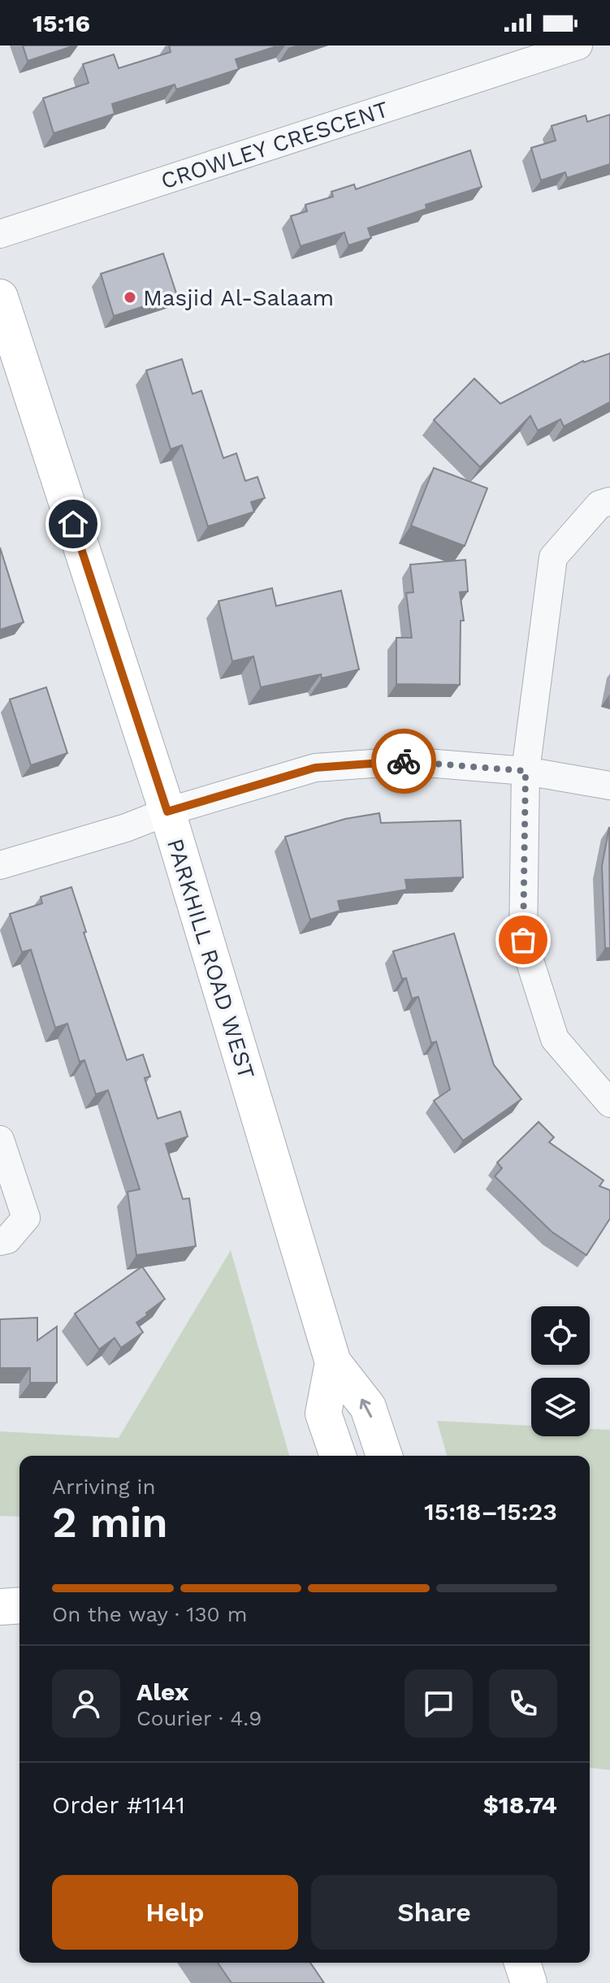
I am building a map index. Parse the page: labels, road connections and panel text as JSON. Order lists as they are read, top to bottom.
{
  "streets": {
    "main road": ["PARKHILL ROAD WEST"],
    "street": ["CROWLEY CRESCENT"]
  },
  "places": ["Masjid Al-Salaam"],
  "page": {
    "status": "15:16",
    "heading": ["2 min", "Arriving in", "15:18–15:23"],
    "panel": [
      "Alex",
      "Courier · 4.9",
      "Order #1141",
      "$18.74"
    ],
    "bar": "On the way · 130 m",
    "buttons": ["Help", "Share"]
  }
}
